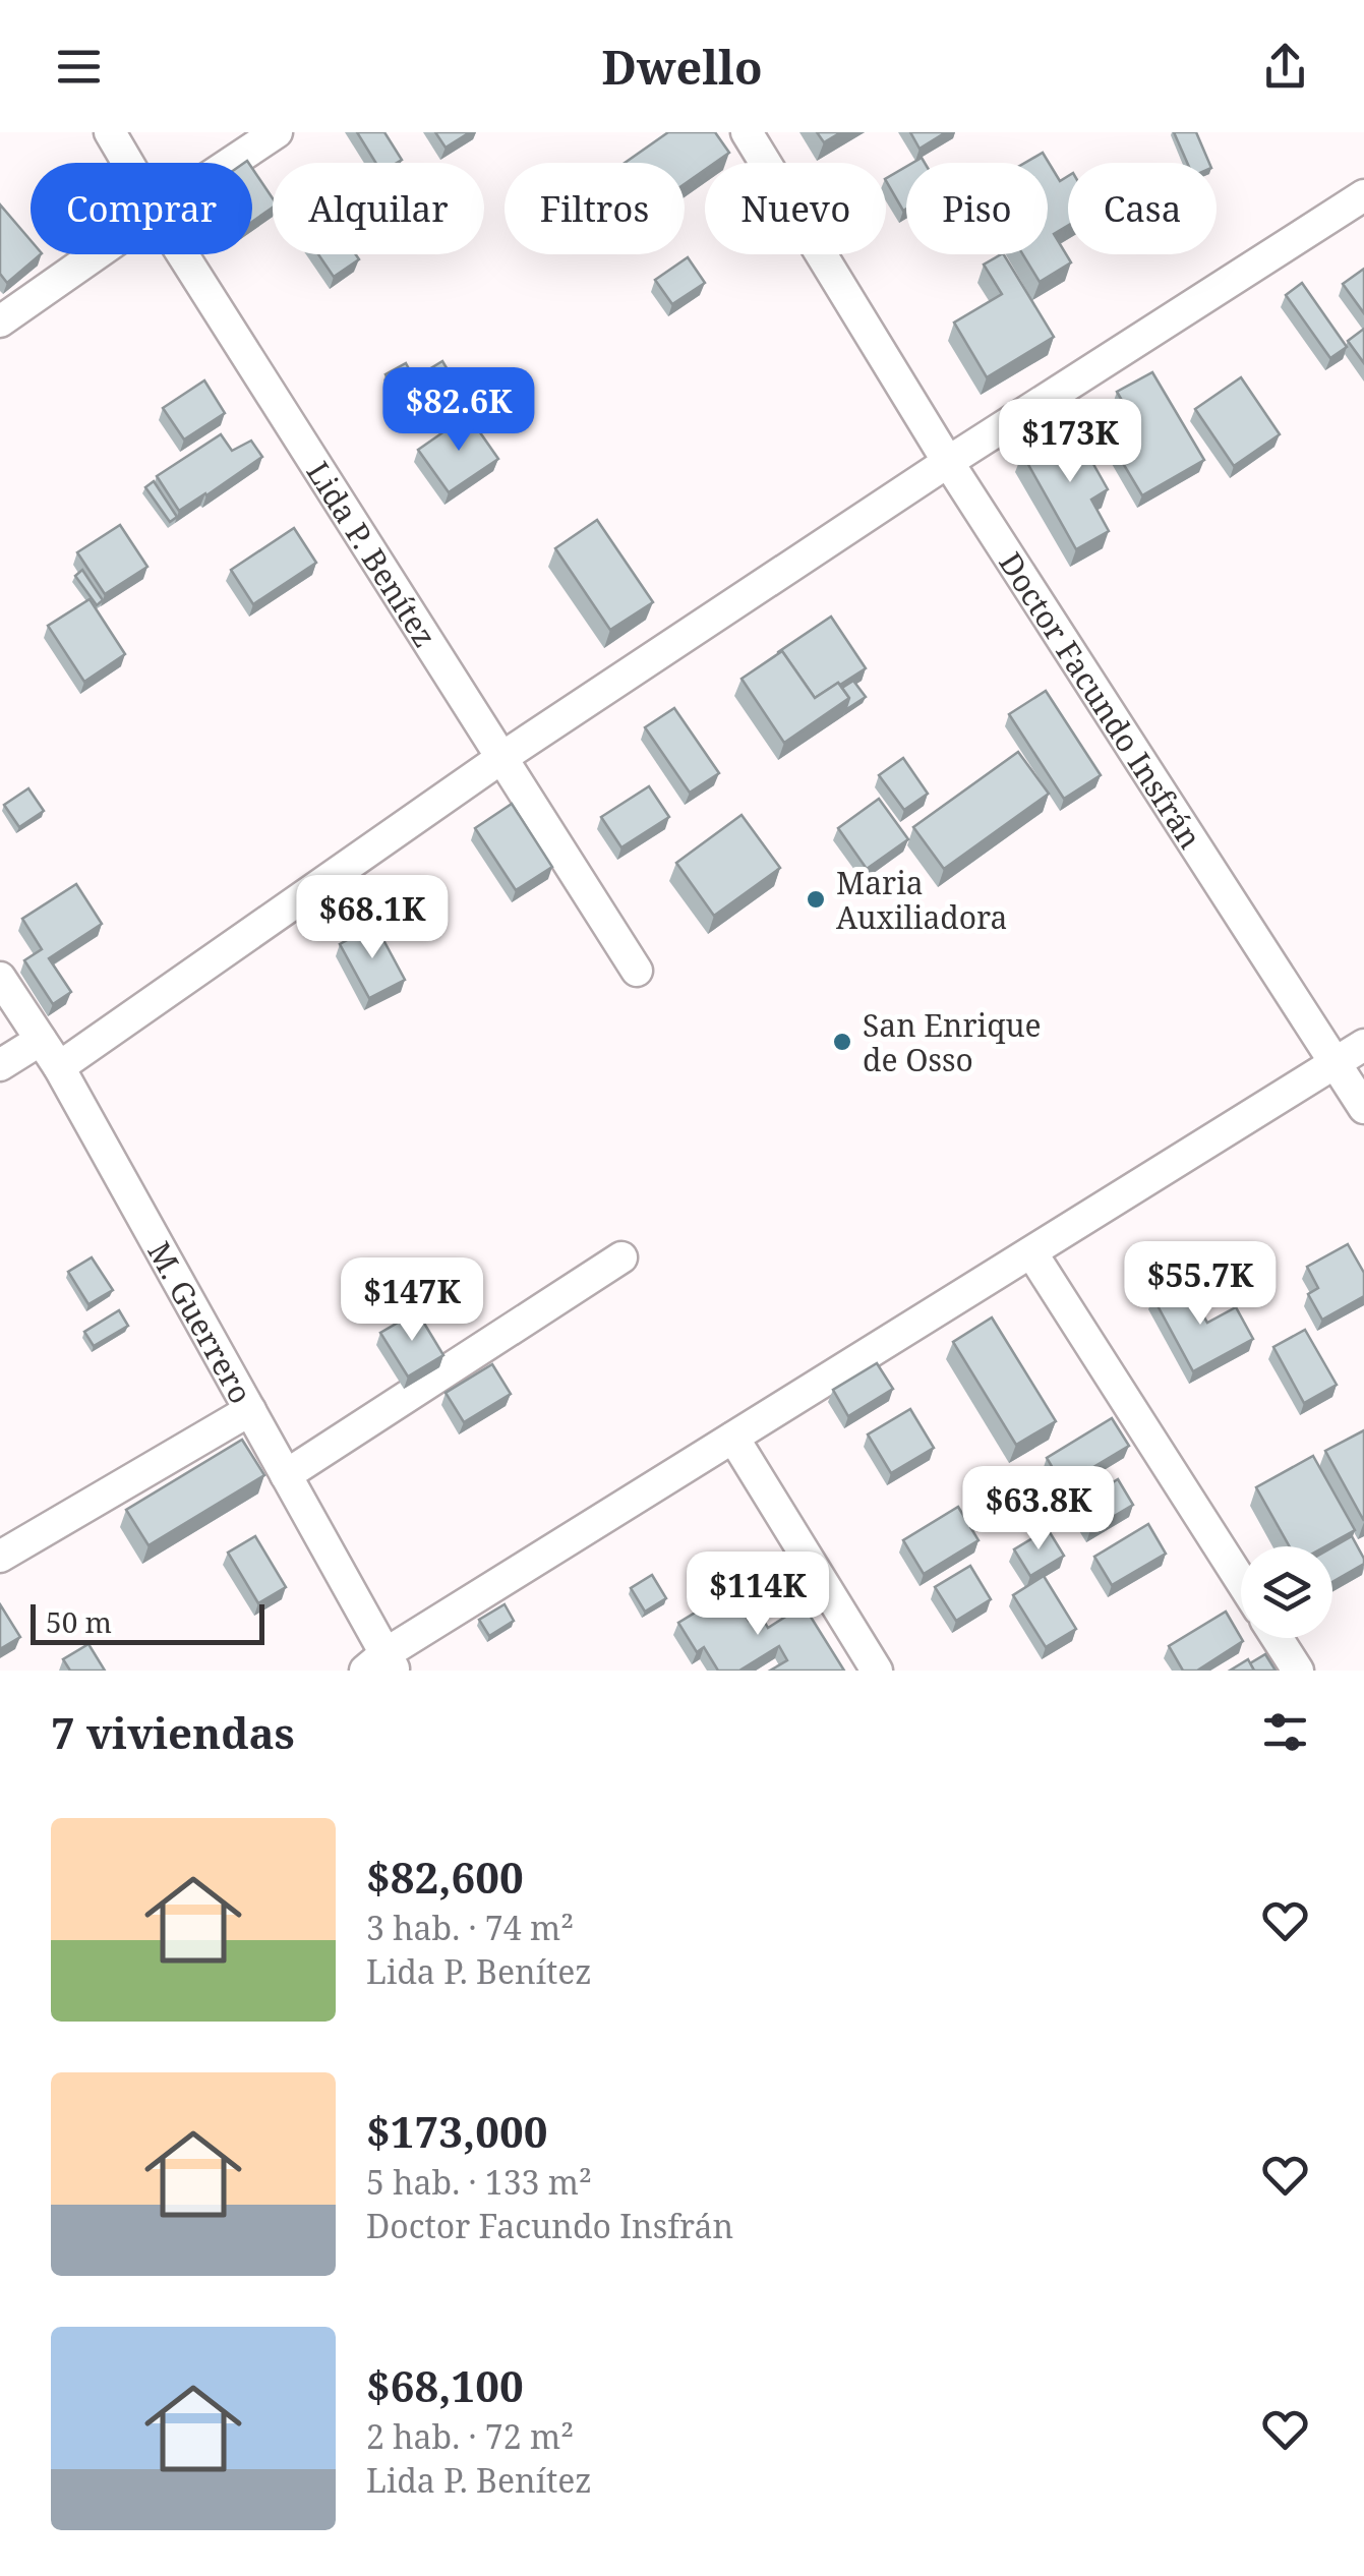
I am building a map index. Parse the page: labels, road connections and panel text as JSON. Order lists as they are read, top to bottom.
{
  "streets": {
    "street": ["Lida P. Benítez", "Doctor Facundo Insfrán", "M. Guerrero"]
  },
  "places": ["Maria Auxiliadora", "San Enrique de Osso"],
  "scale_bar": "50 m",
  "page": {
    "header": "Dwello",
    "chip": [
      "Comprar",
      "Alquilar",
      "Filtros",
      "Nuevo",
      "Piso",
      "Casa"
    ],
    "price": [
      "$82.6K",
      "$173K",
      "$68.1K",
      "$55.7K",
      "$147K",
      "$63.8K",
      "$114K"
    ],
    "scale": "50 m",
    "heading": "7 viviendas",
    "list": [
      {
        "name": "$82,600",
        "note": "3 hab. · 74 m² · Lida P. Benítez"
      },
      {
        "name": "$173,000",
        "note": "5 hab. · 133 m² · Doctor Facundo Insfrán"
      },
      {
        "name": "$68,100",
        "note": "2 hab. · 72 m² · Lida P. Benítez"
      }
    ]
  }
}
